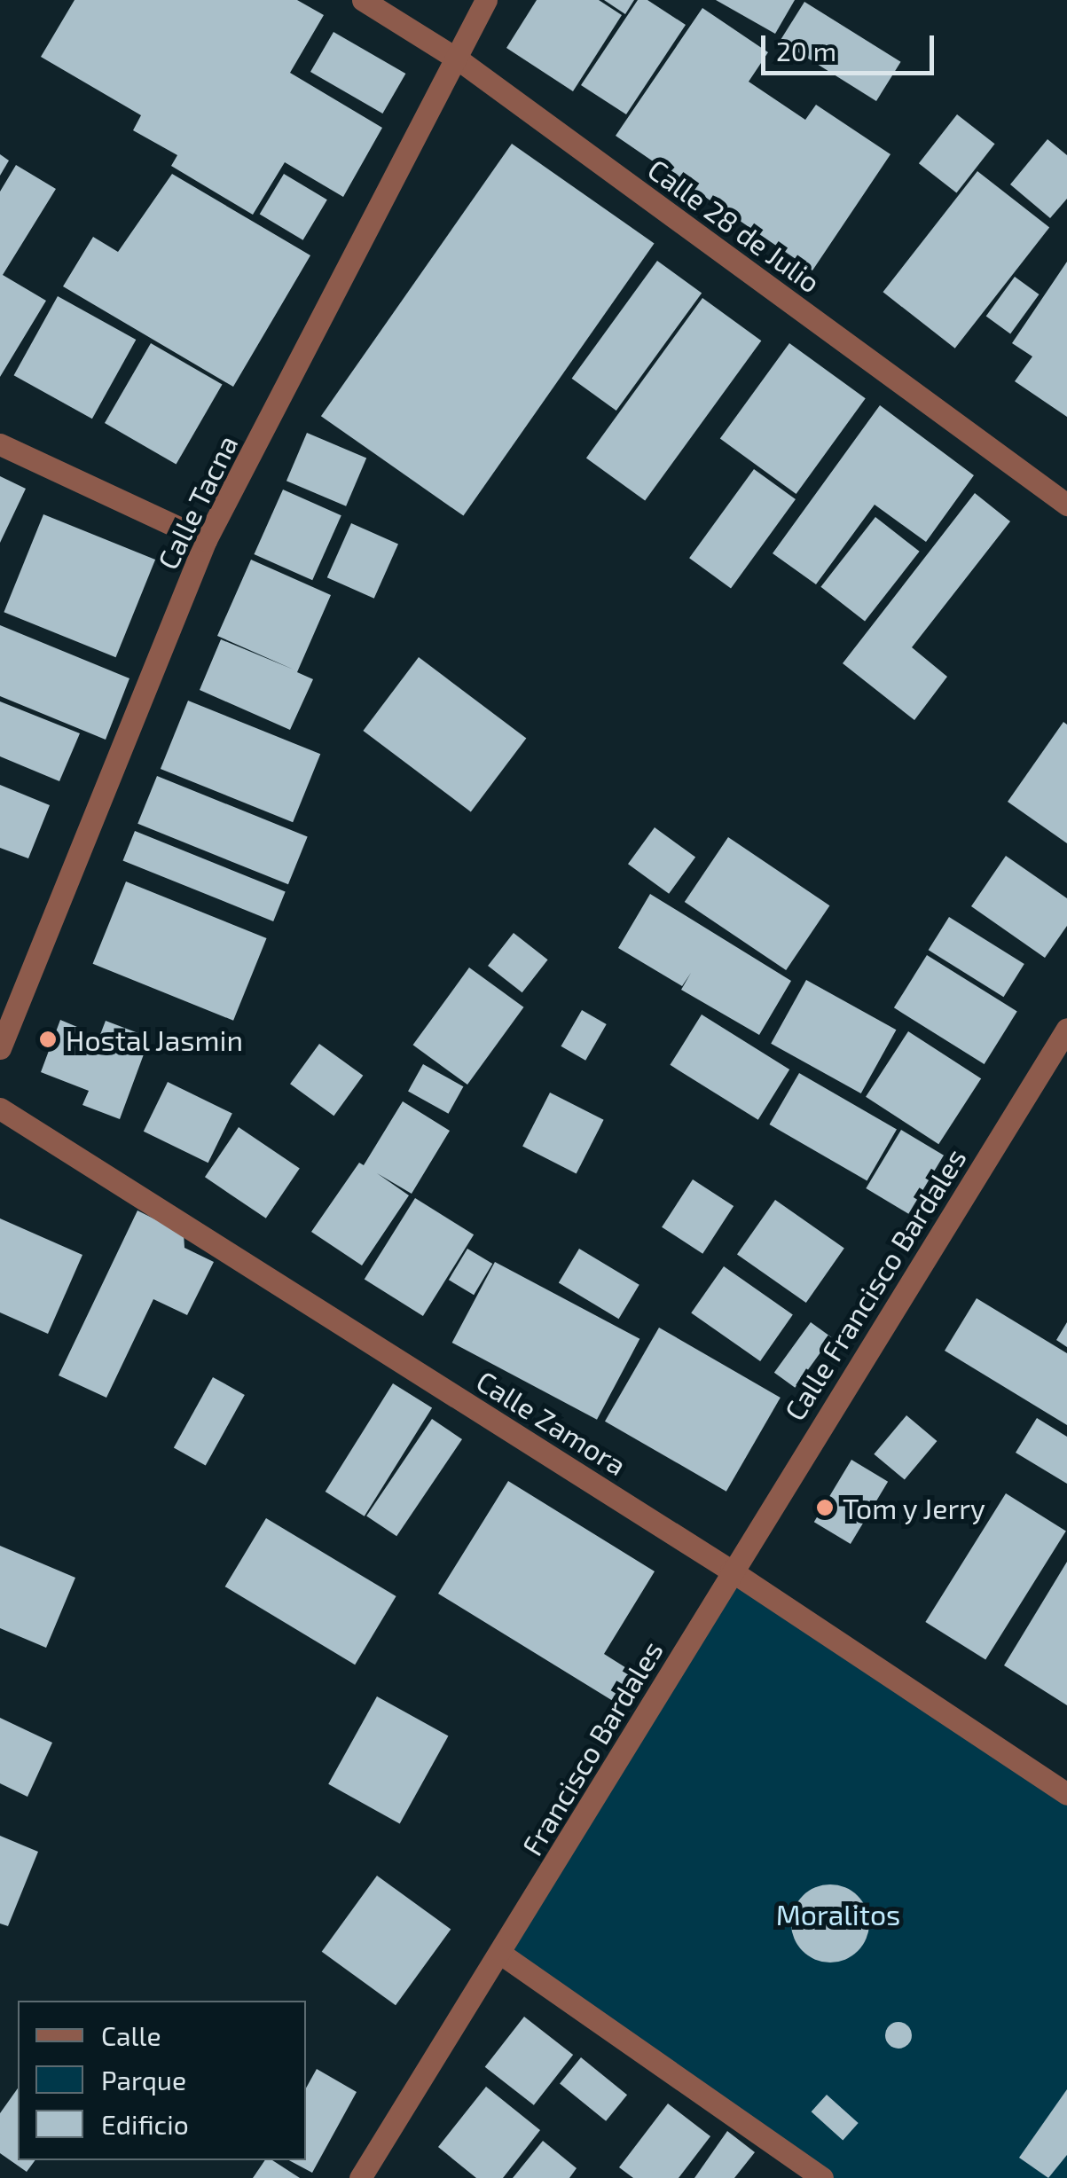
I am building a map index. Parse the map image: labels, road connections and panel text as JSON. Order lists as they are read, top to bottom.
{
  "streets": {
    "street": [
      "Calle 28 de Julio",
      "Calle Tacna",
      "Calle Francisco Bardales",
      "Calle Zamora",
      "Francisco Bardales"
    ]
  },
  "crossings": [
    ["Calle 28 de Julio", "Calle Tacna"],
    ["Calle Francisco Bardales", "Calle Zamora"],
    ["Calle Francisco Bardales", "Francisco Bardales"],
    ["Calle Zamora", "Francisco Bardales"]
  ],
  "parks": ["Moralitos"],
  "places": ["Hostal Jasmin", "Tom y Jerry"],
  "legend": ["Calle", "Parque", "Edificio"],
  "scale_bar": "20 m"
}
